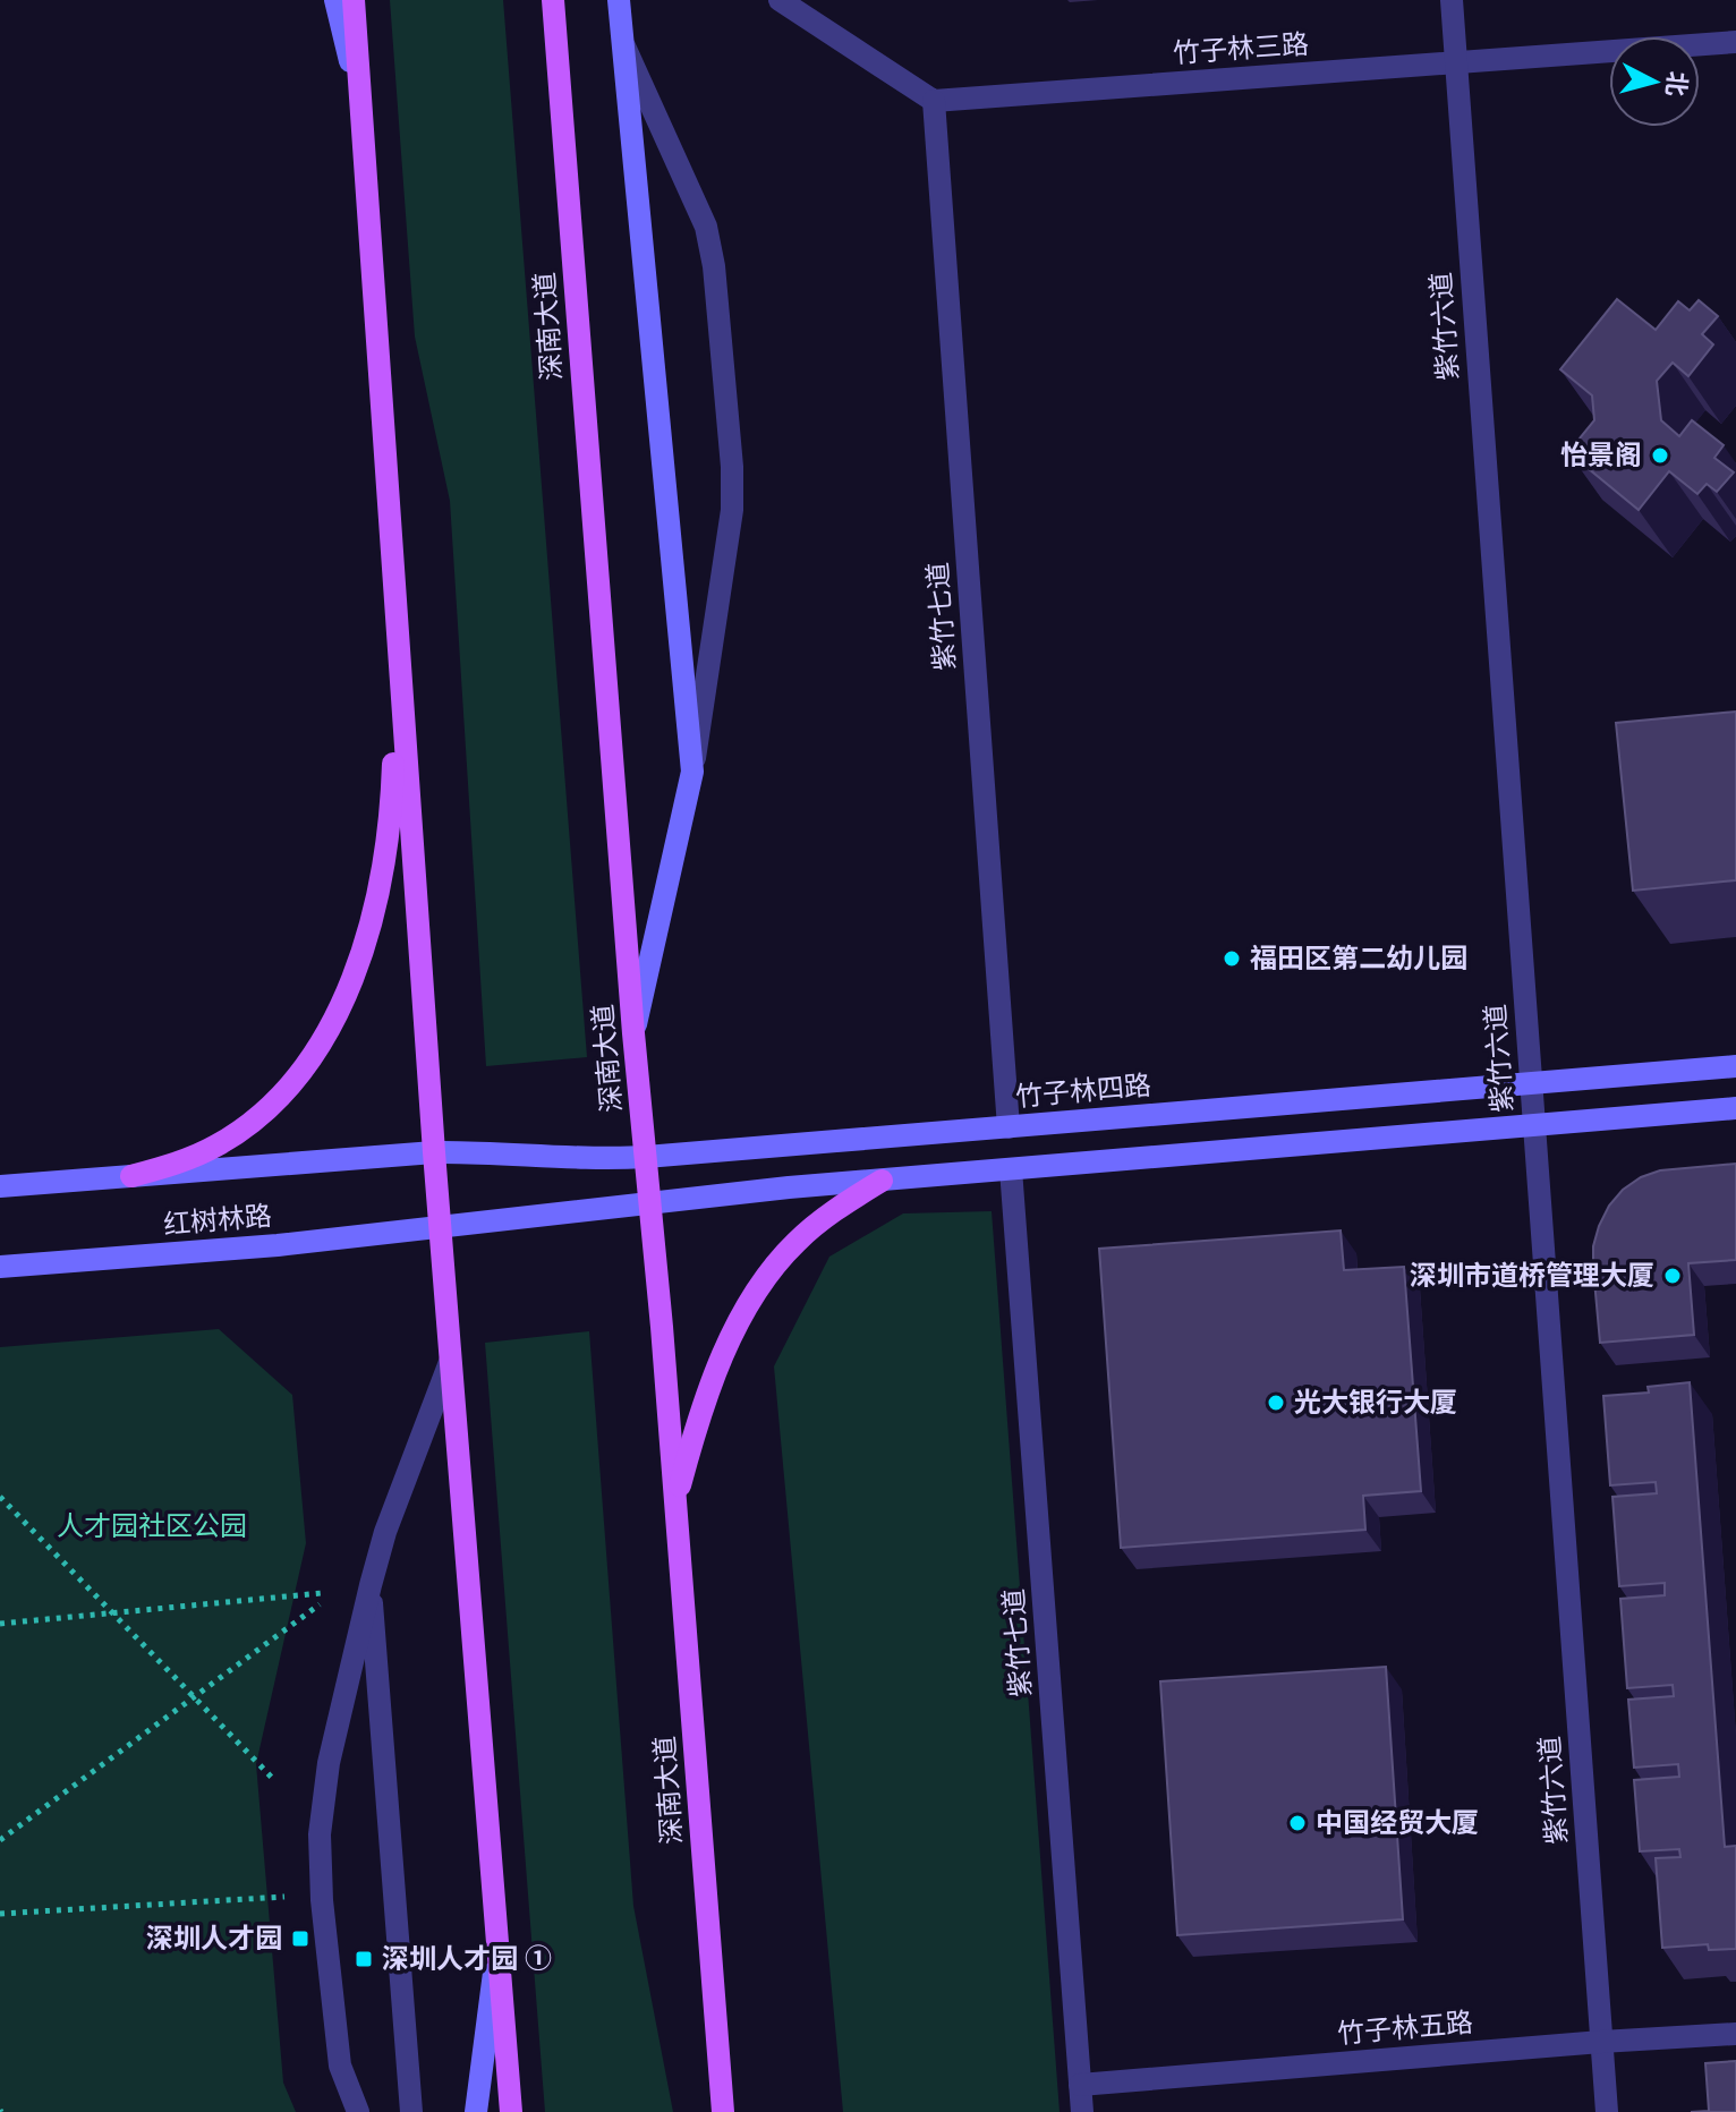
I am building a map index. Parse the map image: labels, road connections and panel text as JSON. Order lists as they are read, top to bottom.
{
  "streets": {
    "main road": ["深南大道"],
    "street": [
      "竹子林三路",
      "紫竹六道",
      "紫竹七道",
      "竹子林四路",
      "红树林路",
      "竹子林五路"
    ]
  },
  "crossings": [
    ["竹子林三路", "紫竹六道"],
    ["竹子林三路", "紫竹七道"],
    ["深南大道", "竹子林四路"],
    ["紫竹六道", "竹子林四路"],
    ["紫竹六道", "竹子林五路"],
    ["紫竹七道", "竹子林四路"],
    ["紫竹七道", "竹子林五路"],
    ["竹子林四路", "红树林路"]
  ],
  "parks": ["人才园社区公园"],
  "places": {
    "other": [
      "怡景阁",
      "福田区第二幼儿园",
      "深圳市道桥管理大厦",
      "光大银行大厦",
      "中国经贸大厦"
    ],
    "transit": ["深圳人才园", "深圳人才园 ①"]
  },
  "north": "right"
}
